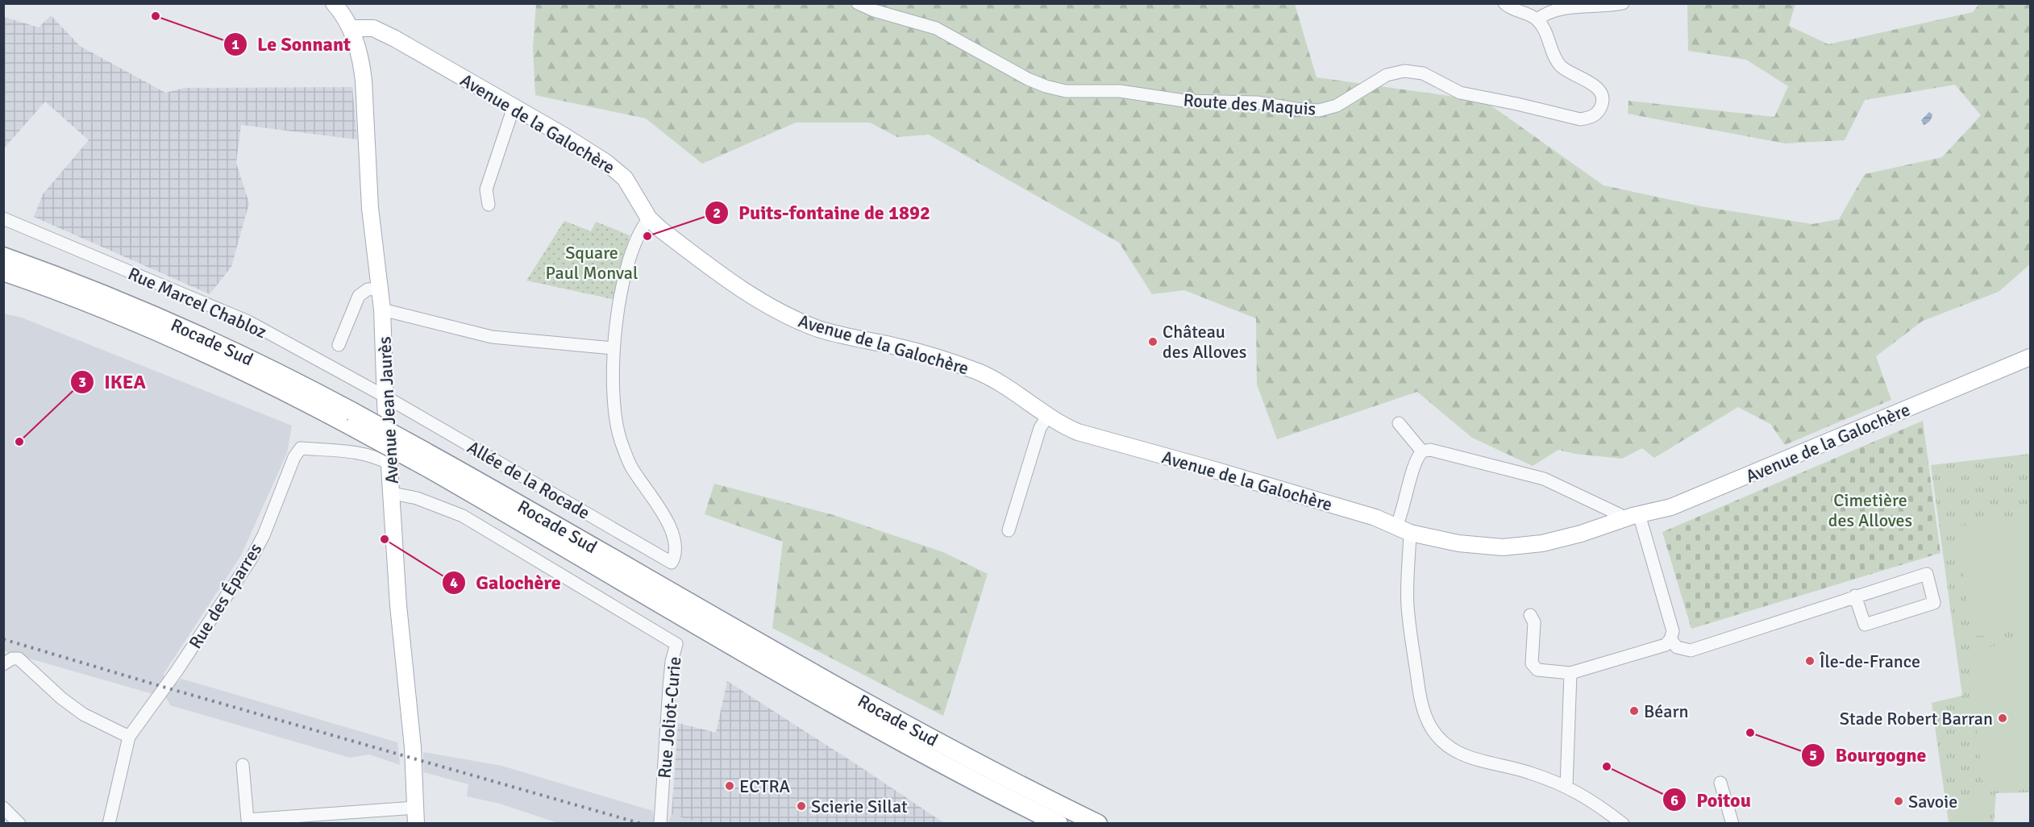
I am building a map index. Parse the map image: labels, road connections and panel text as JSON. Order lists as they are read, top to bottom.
{
  "streets": {
    "highway": ["Rocade Sud"],
    "main road": ["Avenue de la Galochère", "Avenue Jean Jaurès"],
    "street": [
      "Route des Maquis",
      "Rue Marcel Chabloz",
      "Allée de la Rocade",
      "Rue des Éparres",
      "Rue Joliot-Curie"
    ]
  },
  "crossings": [
    ["Avenue de la Galochère", "Avenue Jean Jaurès"],
    ["Rue Marcel Chabloz", "Avenue Jean Jaurès"],
    ["Rue Marcel Chabloz", "Allée de la Rocade"],
    ["Avenue Jean Jaurès", "Allée de la Rocade"],
    ["Avenue Jean Jaurès", "Rue des Éparres"],
    ["Avenue Jean Jaurès", "Rue Joliot-Curie"]
  ],
  "parks": ["Square Paul Monval", "Cimetière des Alloves"],
  "places": [
    "Le Sonnant",
    "Puits-fontaine de 1892",
    "Château des Alloves",
    "IKEA",
    "Galochère",
    "Île-de-France",
    "Béarn",
    "Stade Robert Barran",
    "Bourgogne",
    "Poitou",
    "ECTRA",
    "Savoie",
    "Scierie Sillat"
  ]
}
